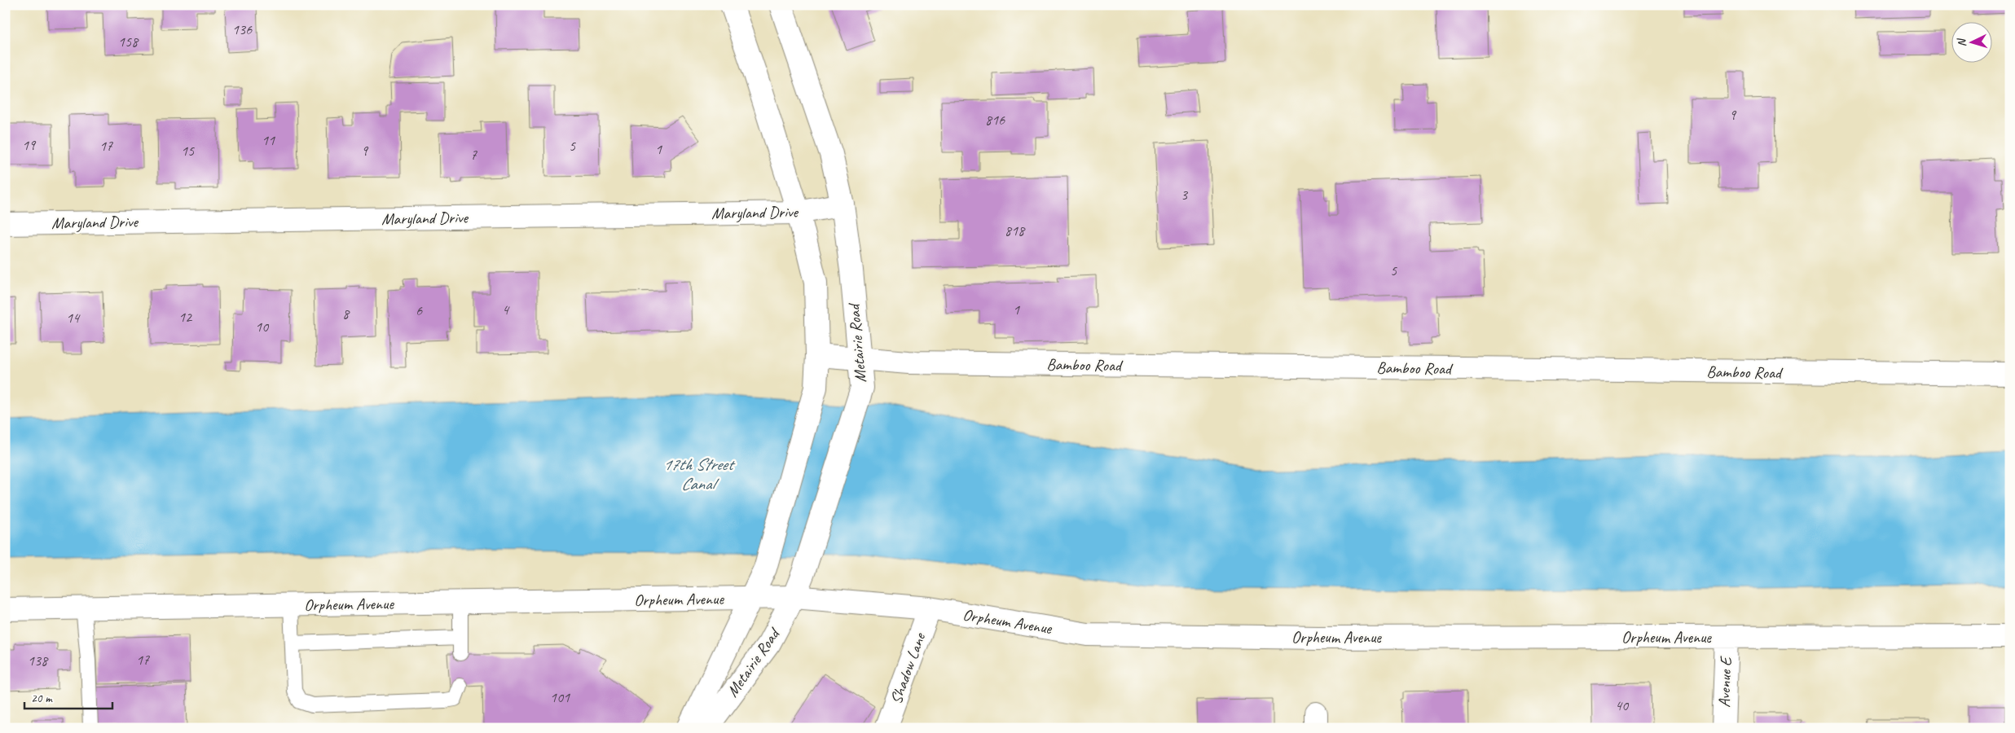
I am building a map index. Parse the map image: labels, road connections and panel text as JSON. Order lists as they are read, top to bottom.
{
  "streets": {
    "street": [
      "Maryland Drive",
      "Metairie Road",
      "Bamboo Road",
      "Orpheum Avenue",
      "Shadow Lane",
      "Avenue E"
    ]
  },
  "crossings": [
    ["Maryland Drive", "Metairie Road"],
    ["Metairie Road", "Bamboo Road"],
    ["Metairie Road", "Orpheum Avenue"],
    ["Orpheum Avenue", "Shadow Lane"],
    ["Orpheum Avenue", "Avenue E"]
  ],
  "water": ["17th Street Canal"],
  "house_numbers": [
    "136",
    "158",
    "9",
    "816",
    "11",
    "19",
    "17",
    "5",
    "1",
    "15",
    "9",
    "7",
    "3",
    "818",
    "5",
    "4",
    "1",
    "6",
    "8",
    "12",
    "14",
    "10",
    "17",
    "138",
    "101",
    "40"
  ],
  "scale_bar": "20 m",
  "north": "left"
}
